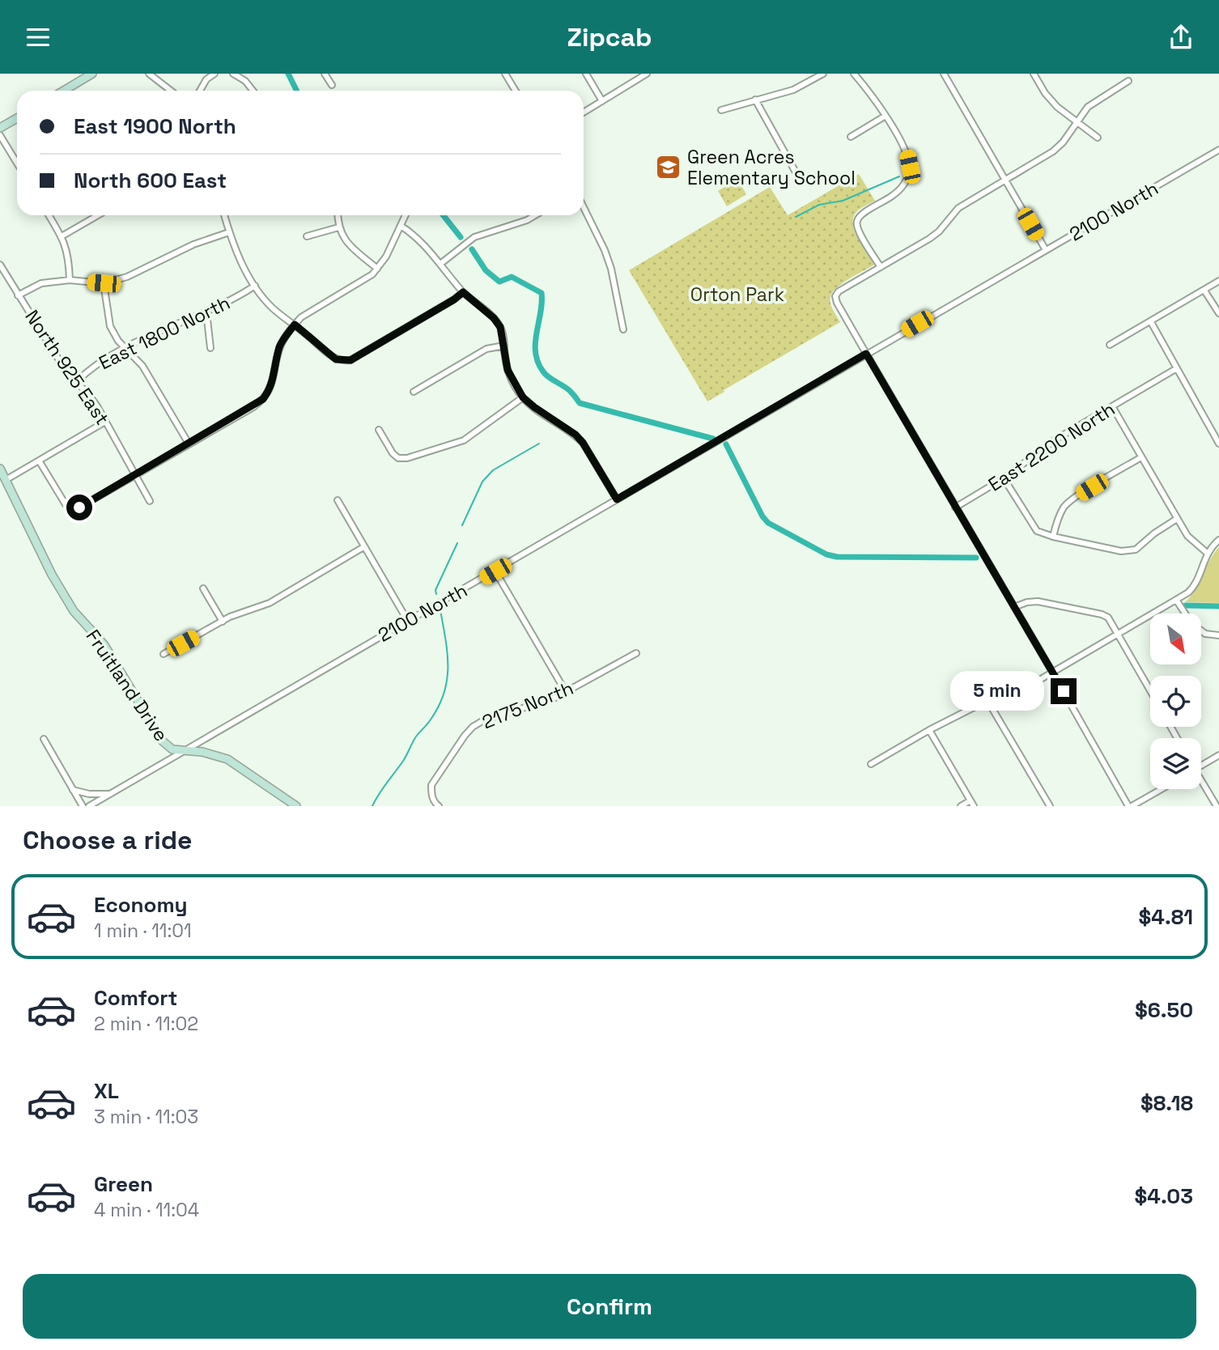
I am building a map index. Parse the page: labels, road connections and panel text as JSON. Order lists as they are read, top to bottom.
{
  "streets": {
    "street": [
      "2100 North",
      "East 1800 North",
      "North 925 East",
      "East 2200 North",
      "Fruitland Drive",
      "2175 North"
    ]
  },
  "crossings": [
    ["2100 North", "Fruitland Drive"],
    ["East 1800 North", "North 925 East"]
  ],
  "parks": ["Orton Park"],
  "places": {
    "school or university": ["Green Acres Elementary School"]
  },
  "north": "bottom right",
  "page": {
    "header": "Zipcab",
    "banner": ["East 1900 North", "North 600 East"],
    "bubble": "5 min",
    "heading": "Choose a ride",
    "list": [
      {
        "name": "Economy",
        "note": "1 min · 11:01",
        "value": "$4.81"
      },
      {
        "name": "Comfort",
        "note": "2 min · 11:02",
        "value": "$6.50"
      },
      {
        "name": "XL",
        "note": "3 min · 11:03",
        "value": "$8.18"
      },
      {
        "name": "Green",
        "note": "4 min · 11:04",
        "value": "$4.03"
      }
    ],
    "buttons": "Confirm"
  }
}
